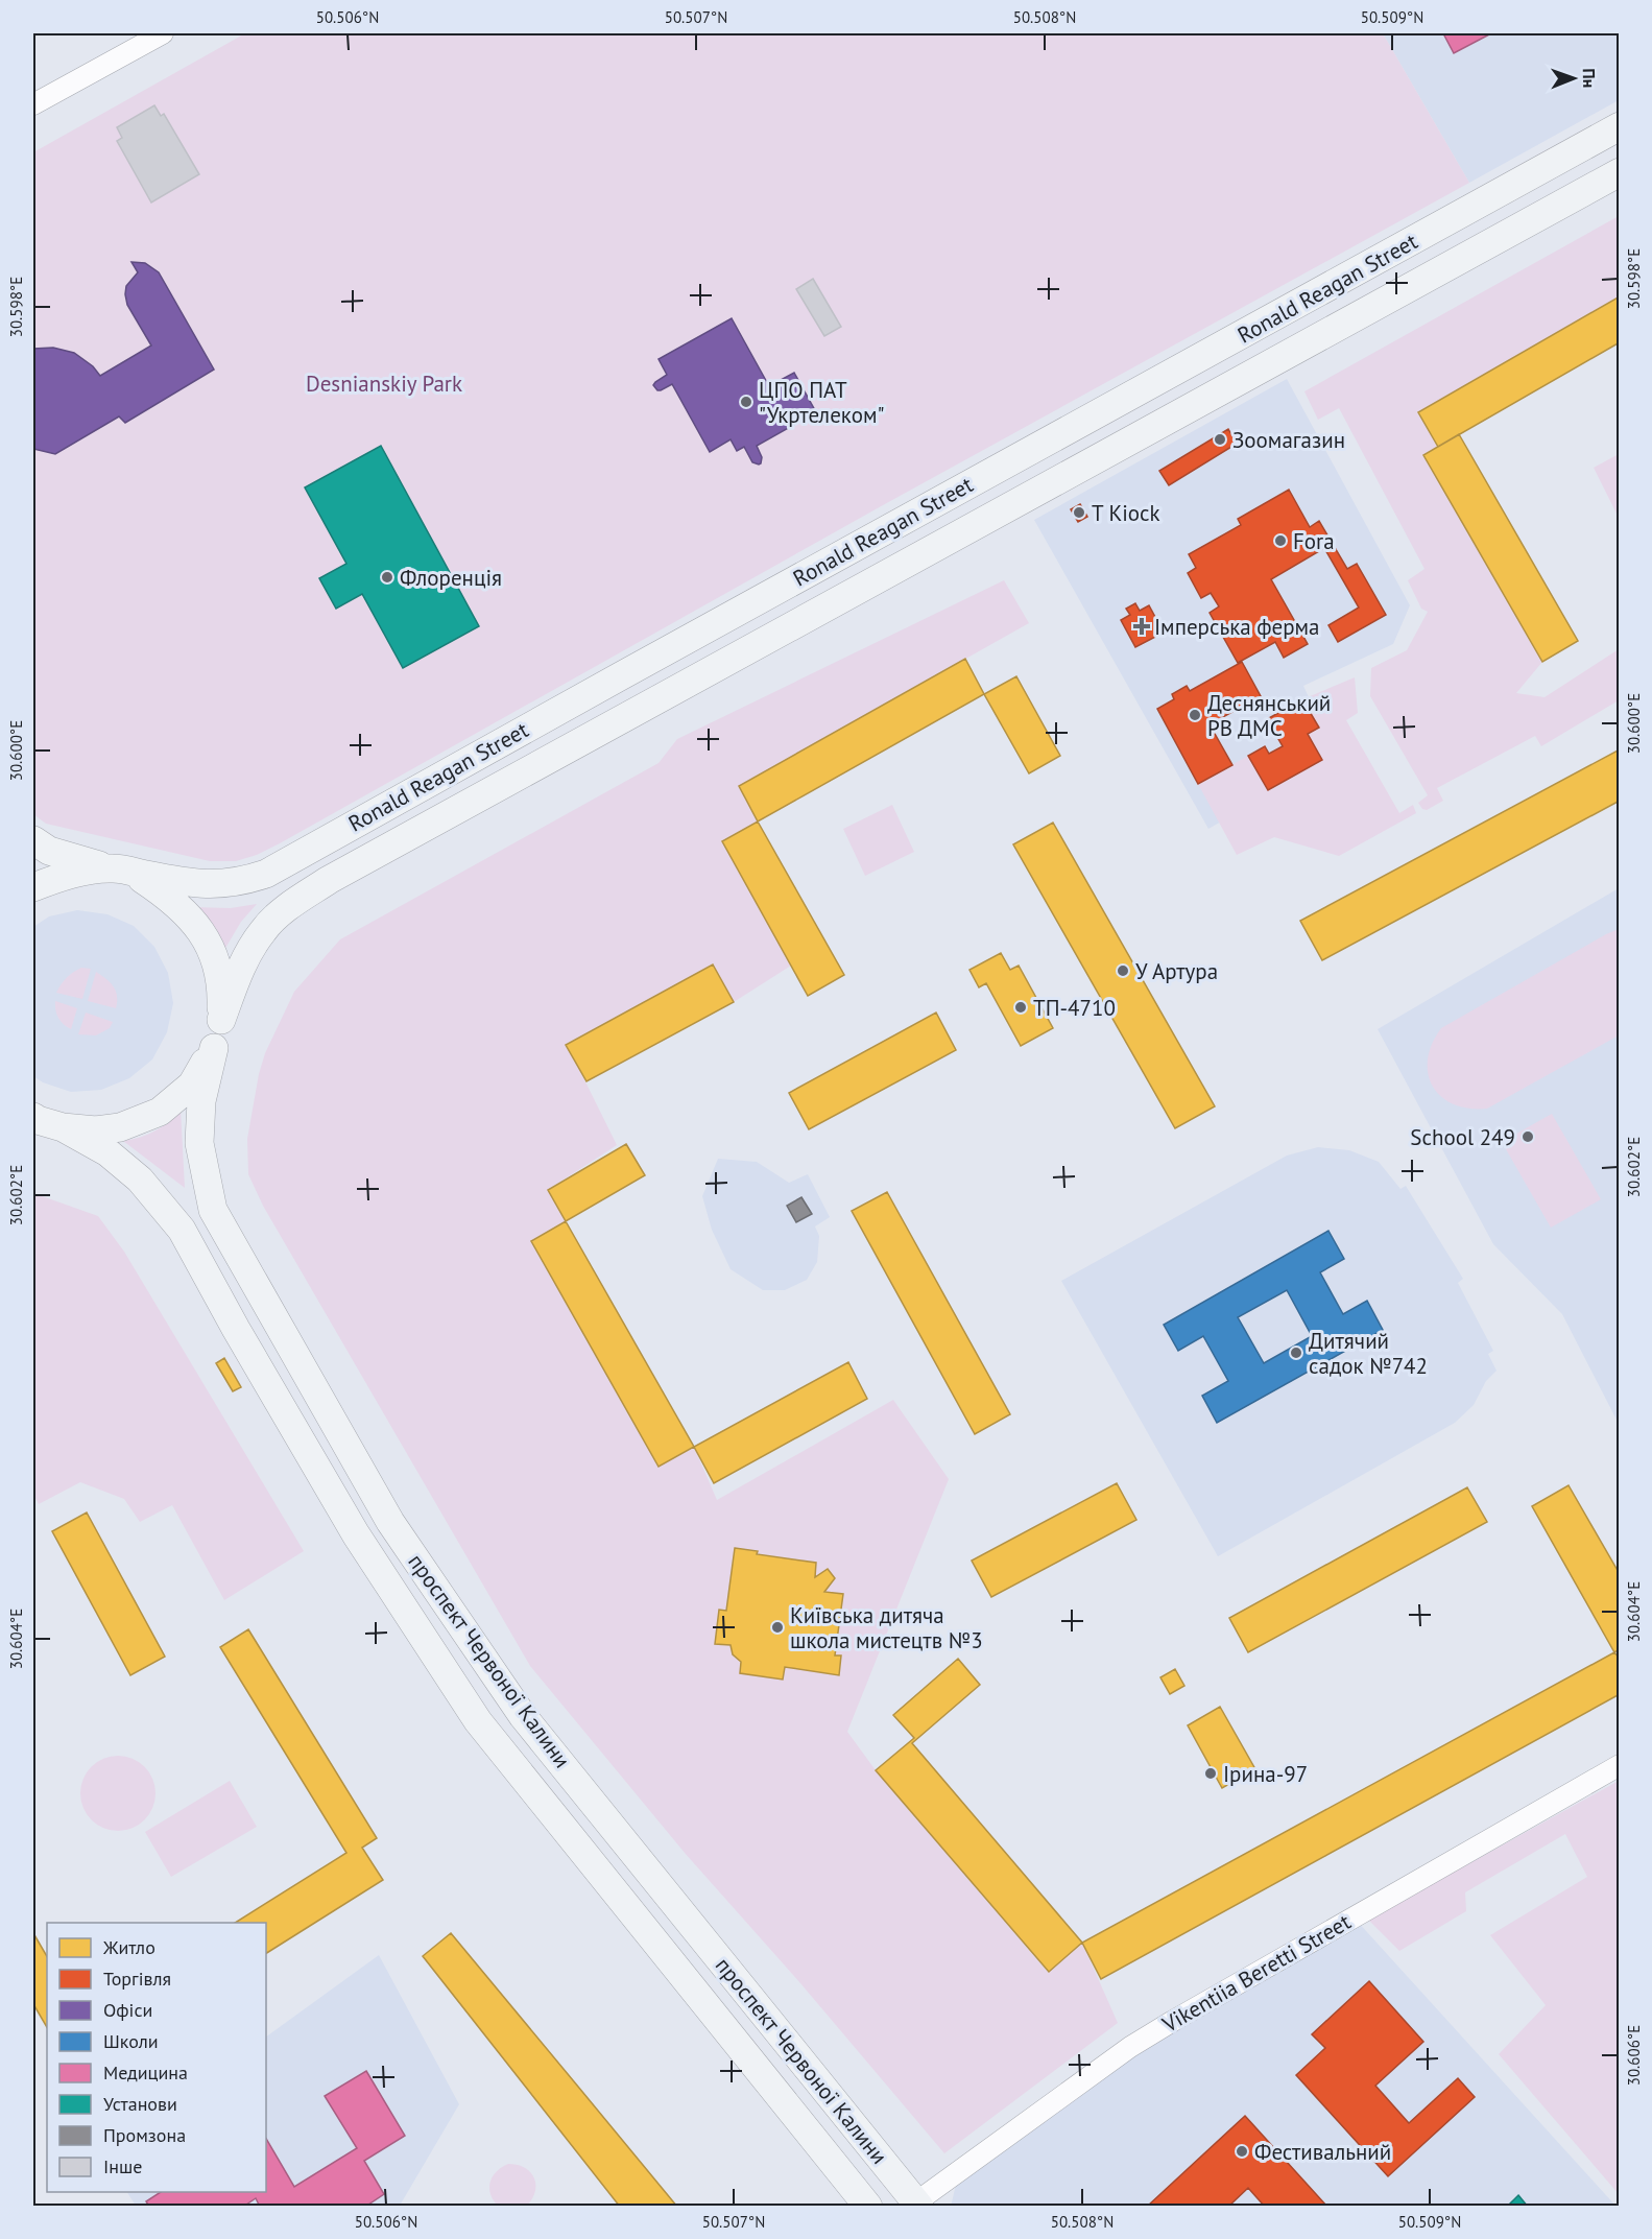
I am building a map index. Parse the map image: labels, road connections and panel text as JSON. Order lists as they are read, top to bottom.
{
  "streets": {
    "main road": ["Ronald Reagan Street", "проспект Червоної Калини"],
    "street": ["Vikentiia Beretti Street"]
  },
  "crossings": [
    ["проспект Червоної Калини", "Vikentiia Beretti Street"]
  ],
  "parks": ["Desnianskiy Park"],
  "places": {
    "other": [
      "ЦПО ПАТ \"Укртелеком\"",
      "Зоомагазин",
      "T Kiock",
      "Fora",
      "Флоренція",
      "Деснянський РВ ДМС",
      "У Артура",
      "ТП-4710",
      "School 249",
      "Дитячий садок №742",
      "Київська дитяча школа мистецтв №3",
      "Ірина-97",
      "Фестивальний"
    ],
    "health": ["Імперська ферма"]
  },
  "legend": [
    "Житло",
    "Торгівля",
    "Офіси",
    "Школи",
    "Медицина",
    "Установи",
    "Промзона",
    "Інше"
  ],
  "north": "right",
  "coordinates": [
    "50.506°N",
    "50.507°N",
    "50.508°N",
    "50.509°N",
    "30.598°E",
    "30.600°E",
    "30.602°E",
    "30.604°E",
    "30.606°E"
  ]
}
